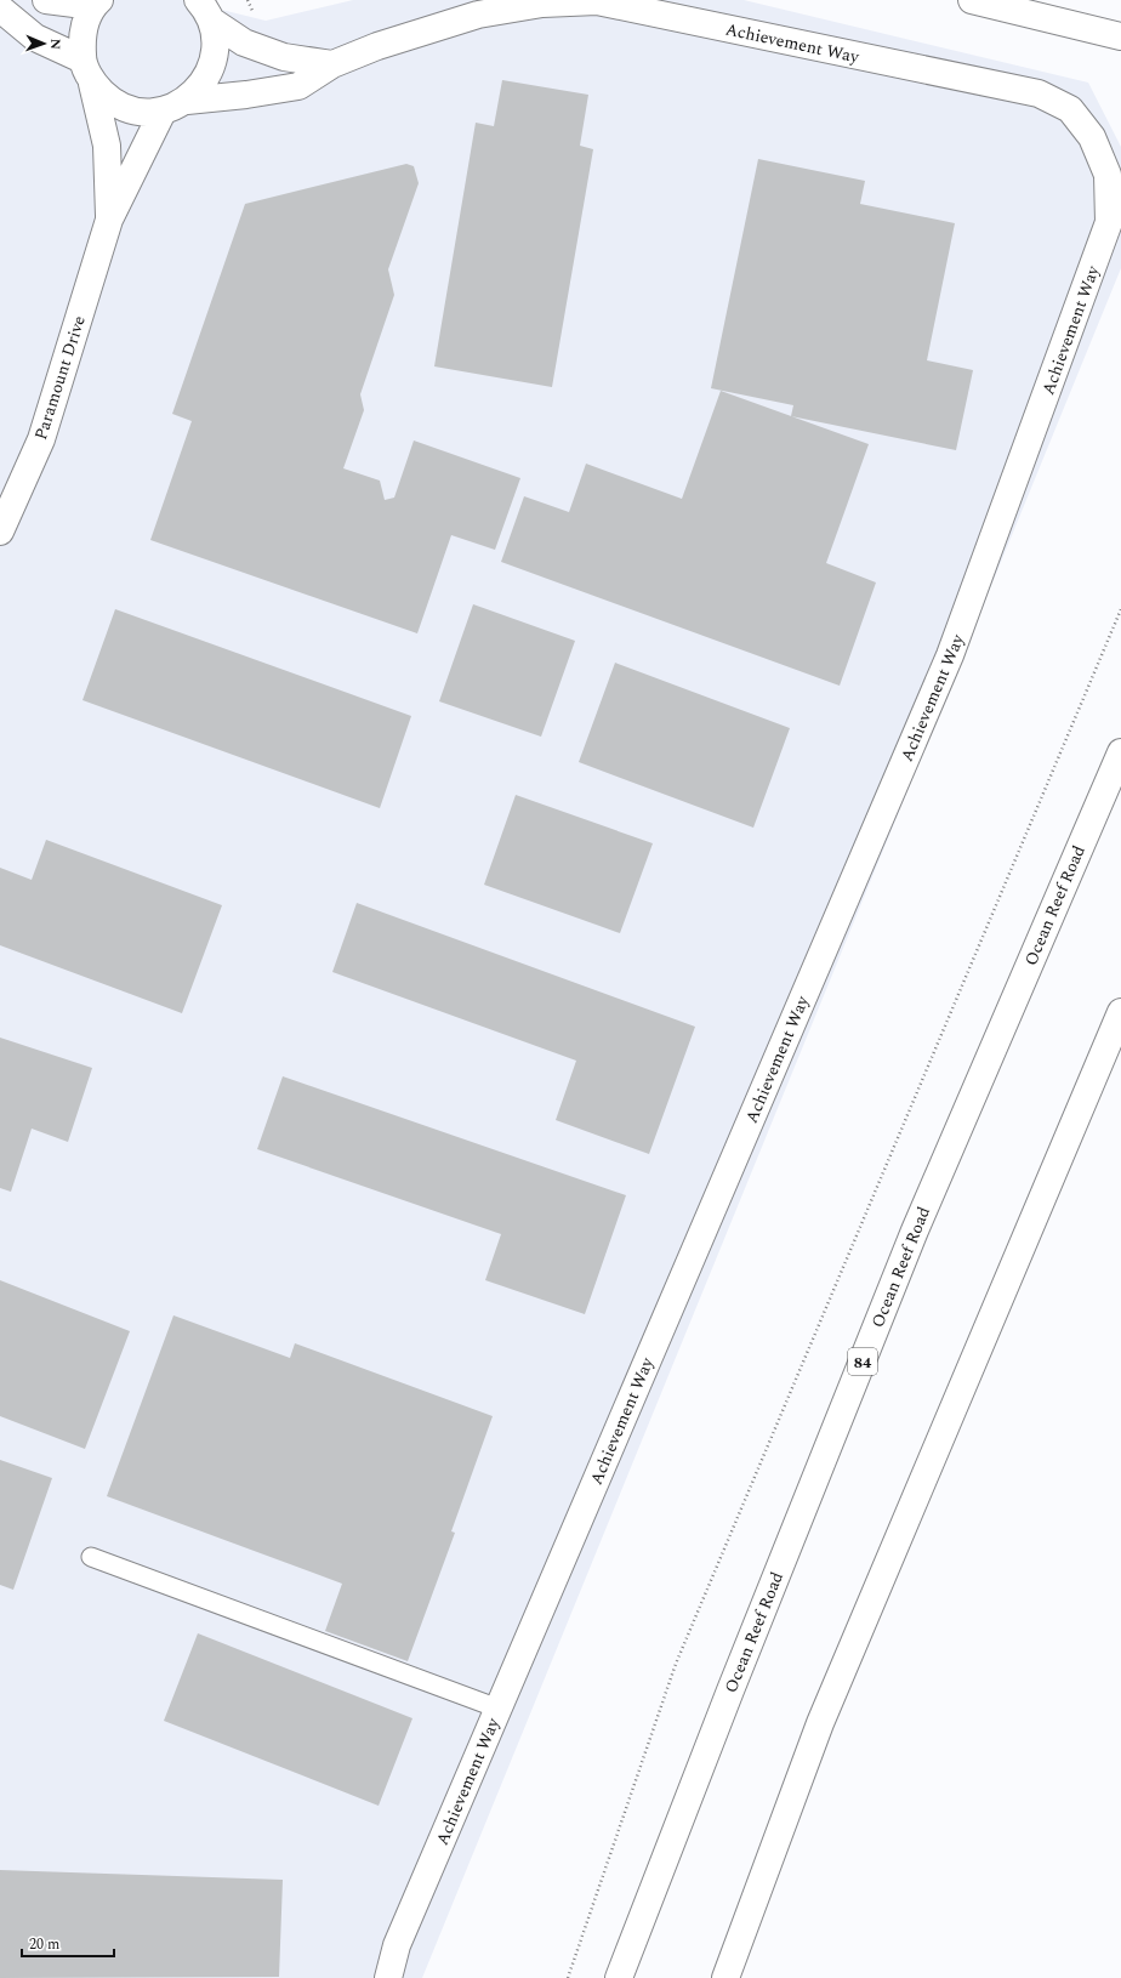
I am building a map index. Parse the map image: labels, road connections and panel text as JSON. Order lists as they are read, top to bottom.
{
  "streets": {
    "street": [
      "Achievement Way",
      "Paramount Drive",
      "Ocean Reef Road",
      "84"
    ]
  },
  "scale_bar": "20 m",
  "north": "right"
}
